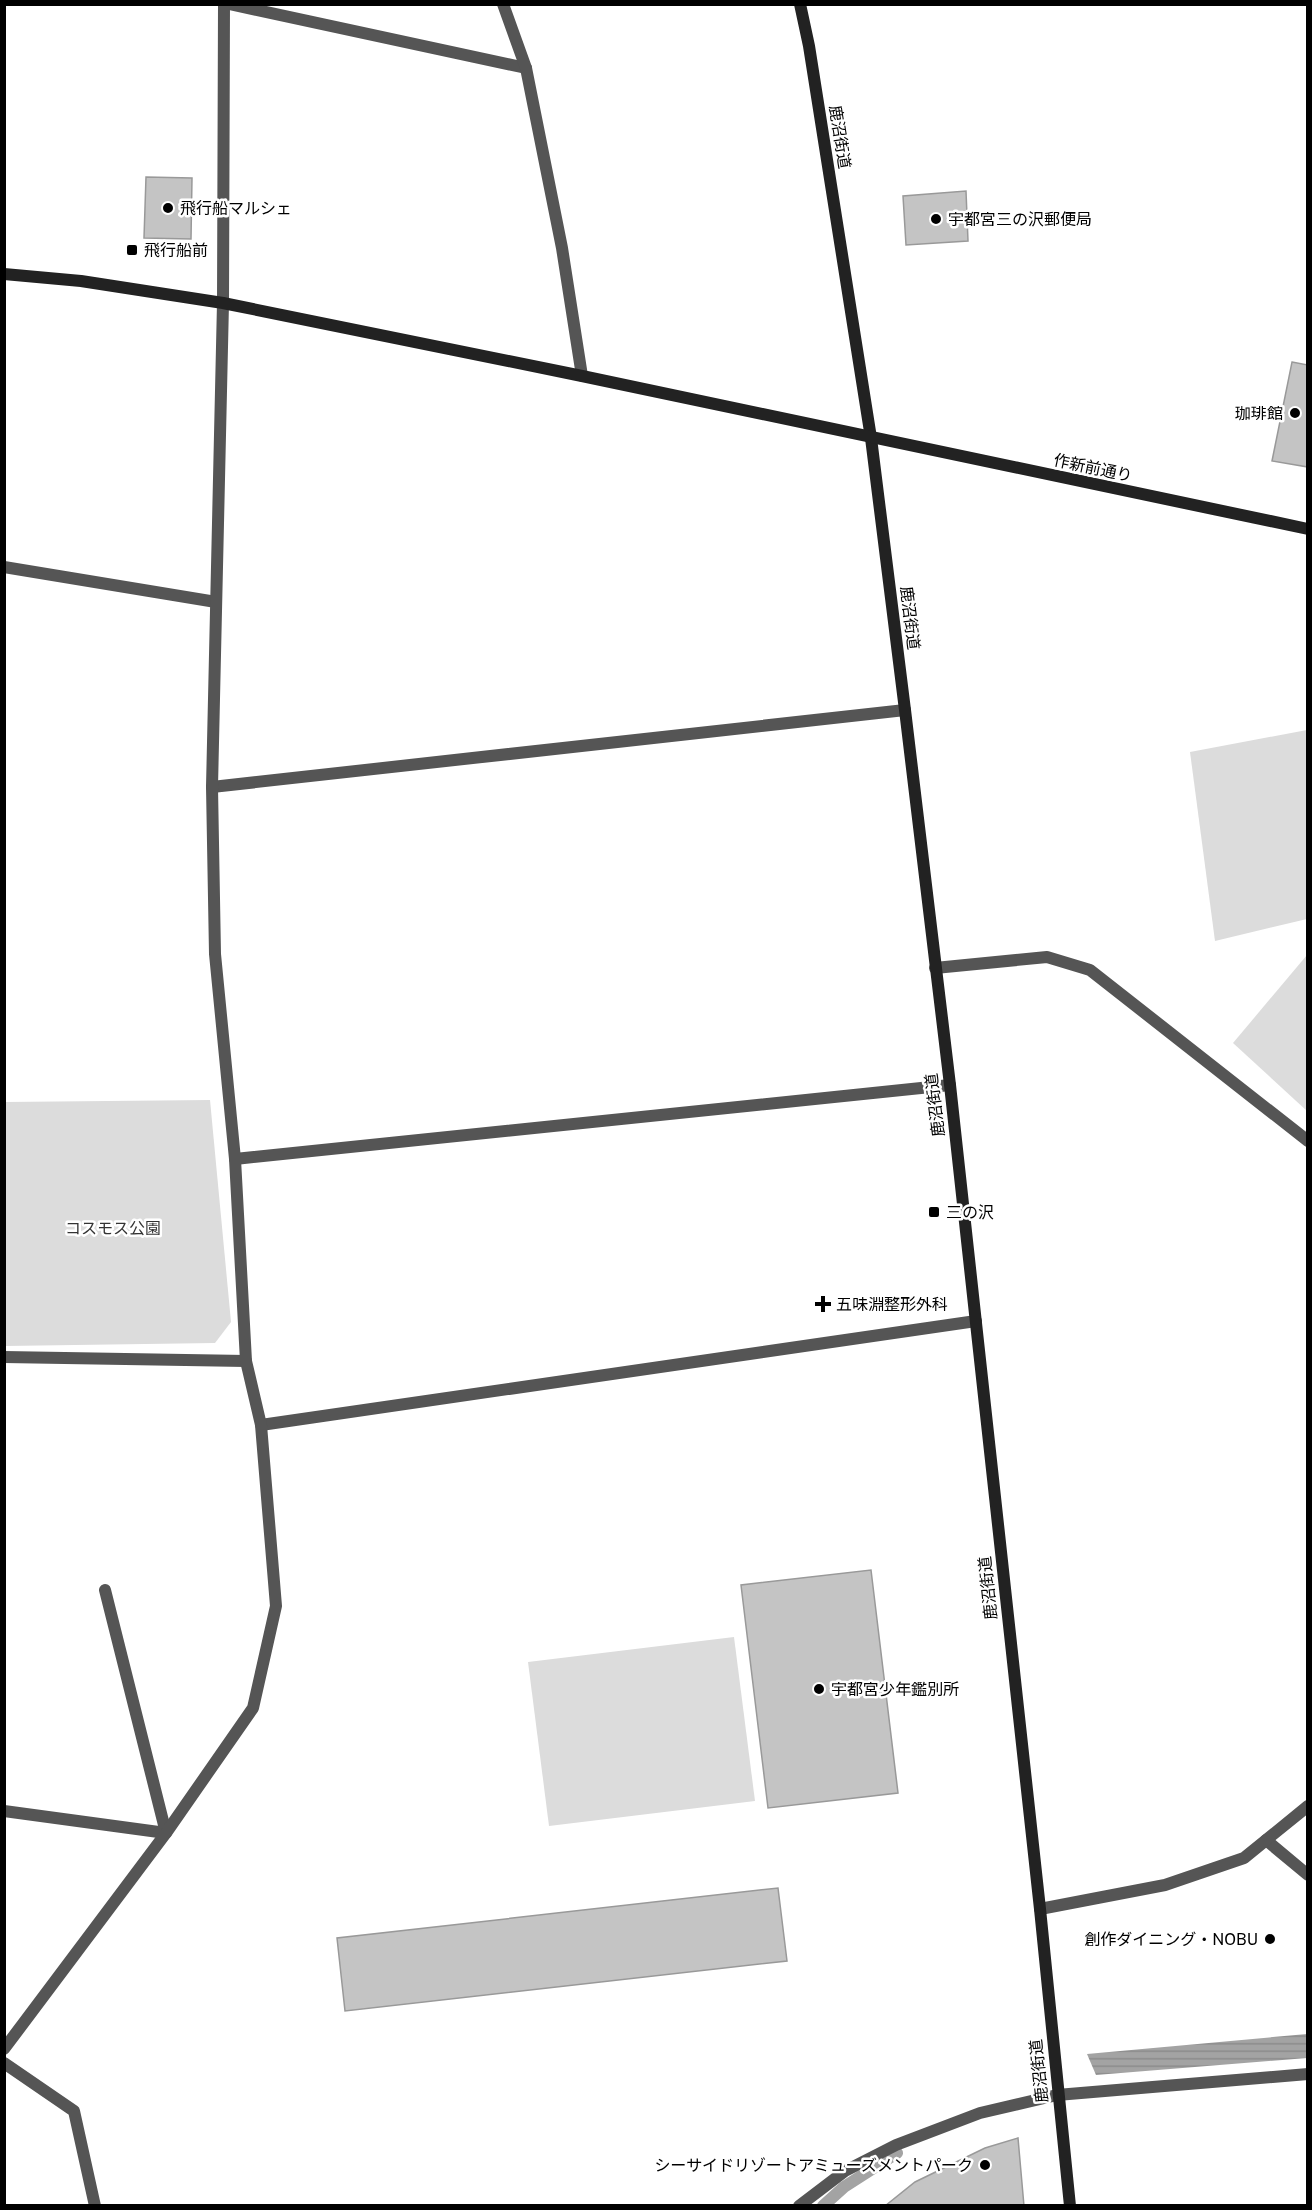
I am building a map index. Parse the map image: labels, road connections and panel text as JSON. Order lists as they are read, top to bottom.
{
  "streets": {
    "street": ["鹿沼街道", "作新前通り"]
  },
  "crossings": [
    ["鹿沼街道", "作新前通り"]
  ],
  "parks": ["コスモス公園"],
  "places": {
    "other": [
      "飛行船マルシェ",
      "宇都宮三の沢郵便局",
      "珈琲館",
      "宇都宮少年鑑別所",
      "創作ダイニング・NOBU",
      "シーサイドリゾートアミューズメントパーク"
    ],
    "transit": ["飛行船前", "三の沢"],
    "health": ["五味淵整形外科"]
  }
}
